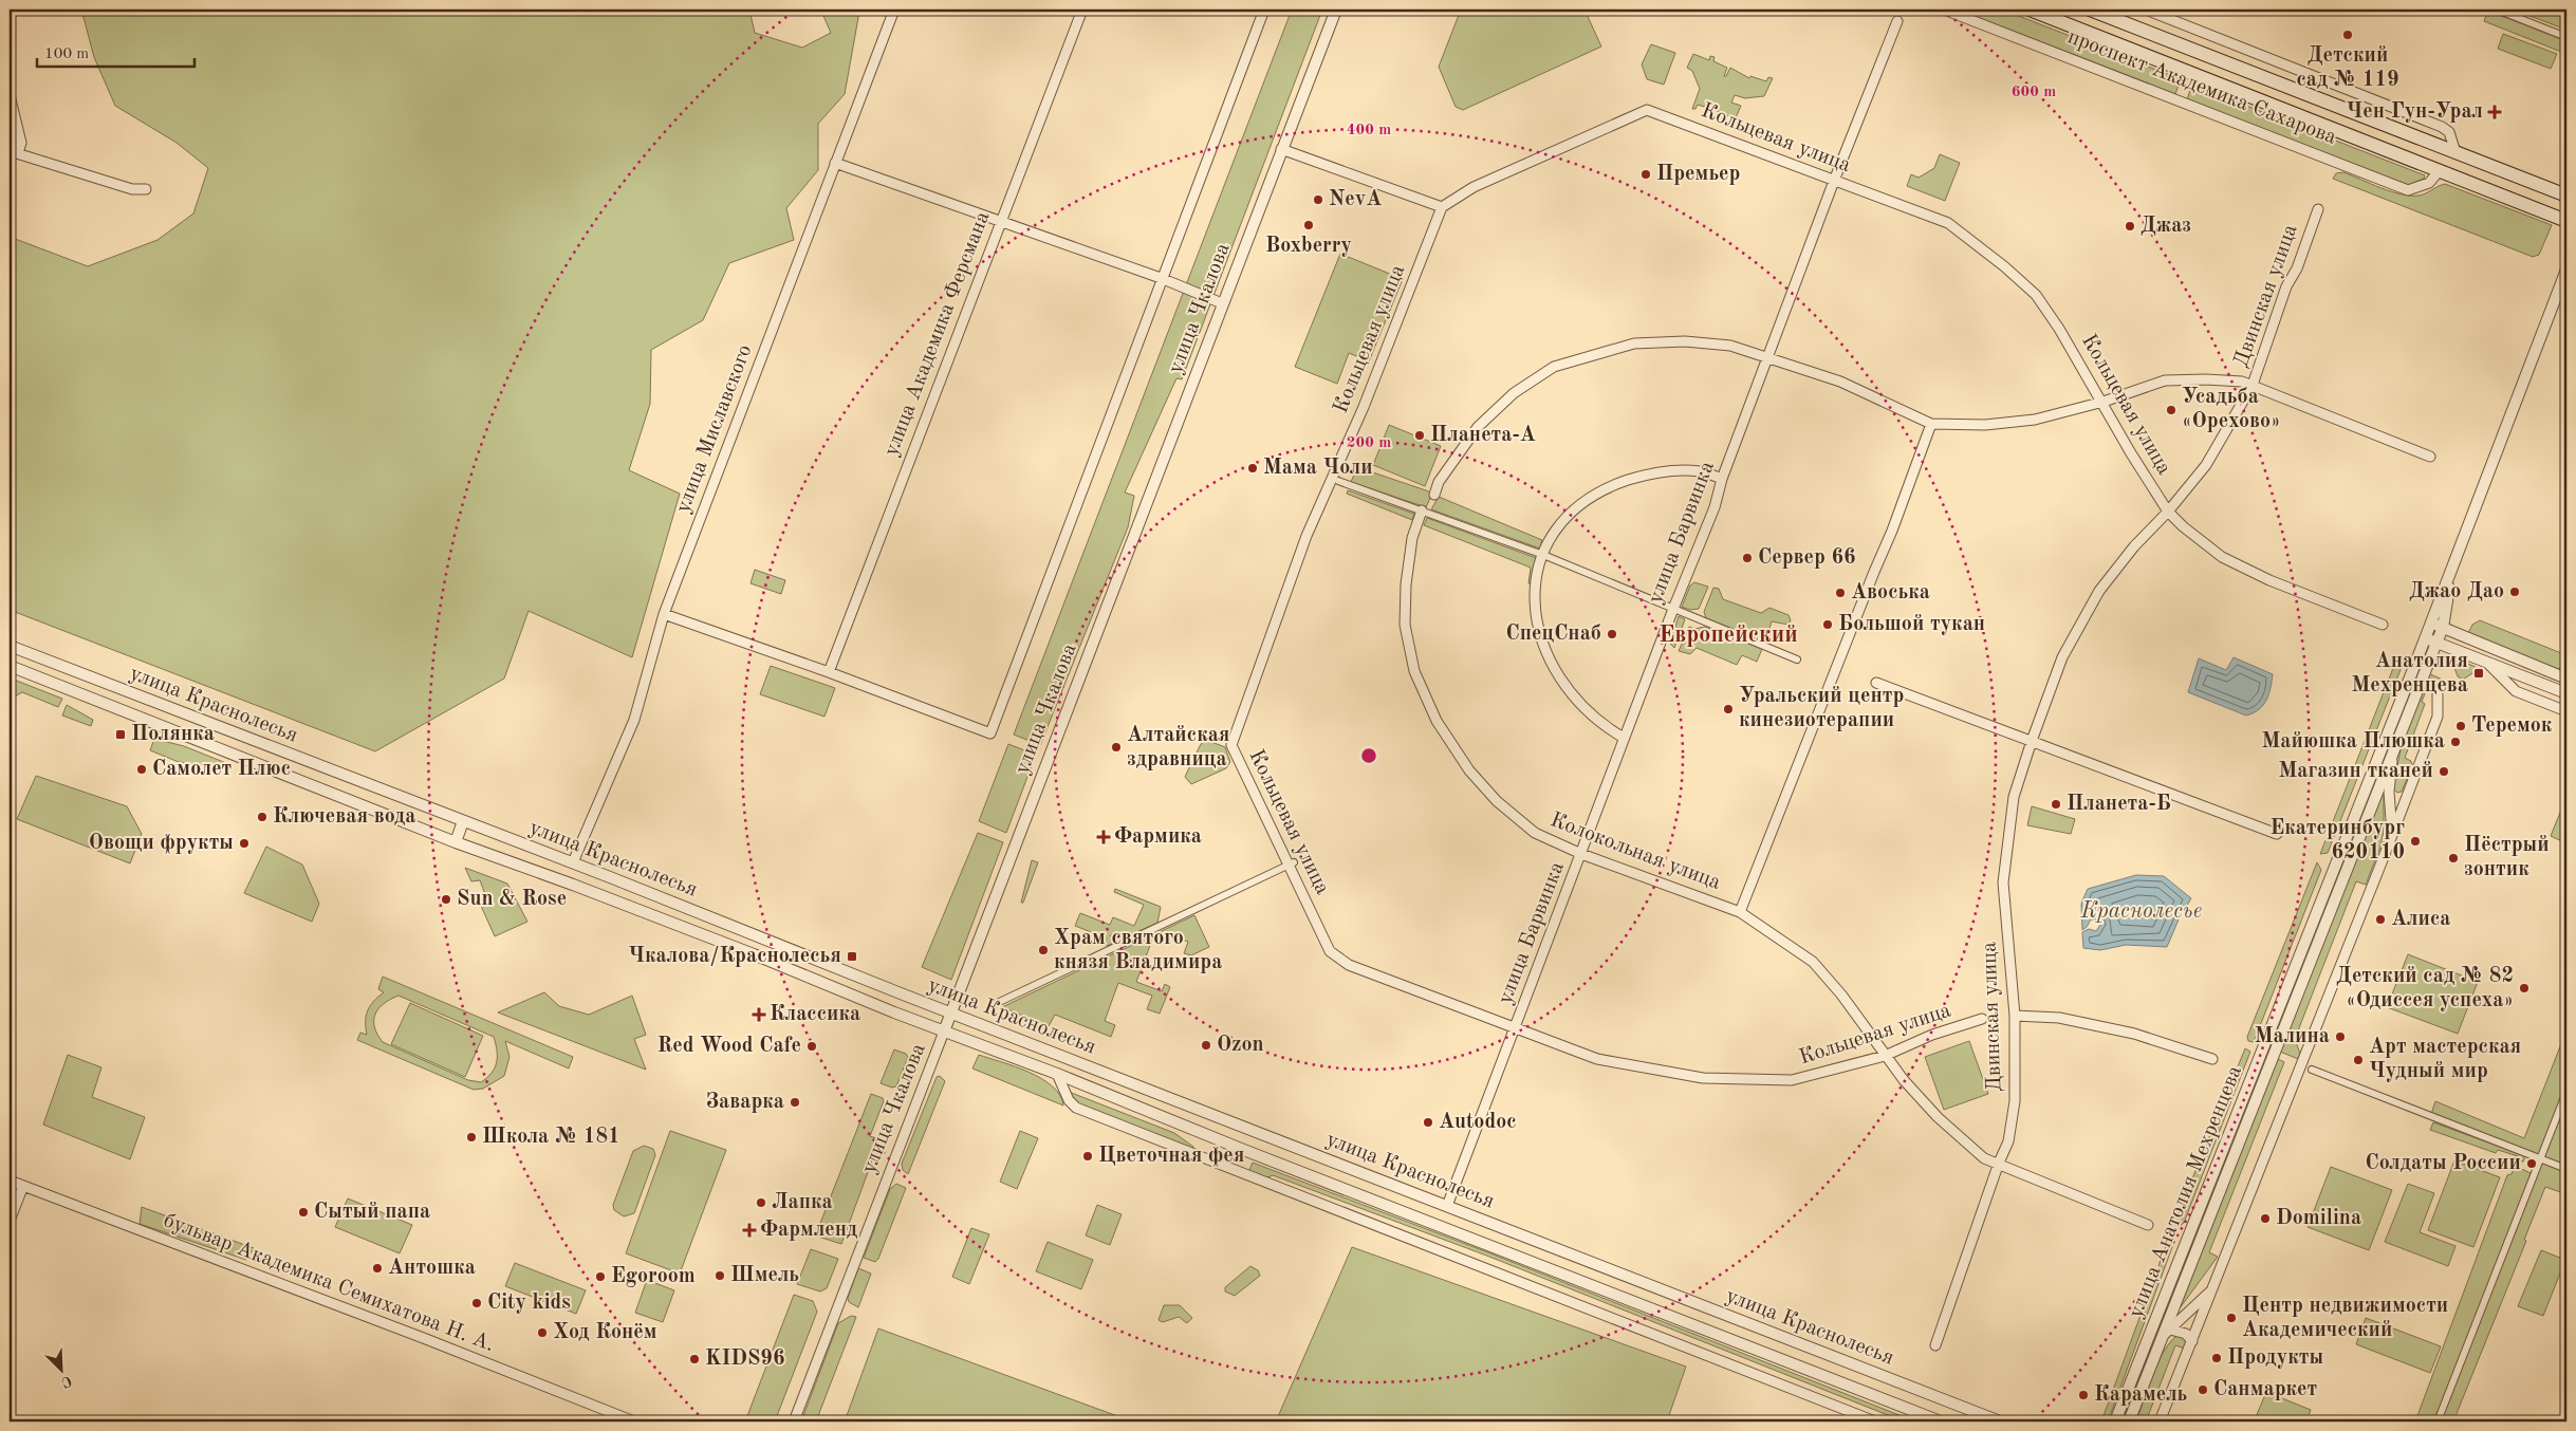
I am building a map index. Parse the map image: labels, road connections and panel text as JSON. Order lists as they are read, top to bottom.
{
  "streets": {
    "main road": ["проспект Академика Сахарова"],
    "street": [
      "Кольцевая улица",
      "Двинская улица",
      "улица Чкалова",
      "улица Академика Ферсмана",
      "улица Миславского",
      "улица Барвинка",
      "улица Краснолесья",
      "Колокольная улица",
      "улица Анатолия Мехренцева",
      "бульвар Академика Семихатова Н. А."
    ]
  },
  "crossings": [
    ["Кольцевая улица", "Двинская улица"],
    ["Кольцевая улица", "улица Барвинка"],
    ["Кольцевая улица", "Колокольная улица"],
    ["Двинская улица", "Колокольная улица"],
    ["улица Чкалова", "улица Академика Ферсмана"],
    ["улица Чкалова", "улица Краснолесья"],
    ["улица Миславского", "улица Краснолесья"],
    ["улица Барвинка", "улица Краснолесья"],
    ["улица Барвинка", "Колокольная улица"]
  ],
  "districts": ["Европейский"],
  "water": ["Краснолесье"],
  "places": {
    "other": [
      "Детский сад № 119",
      "Премьер",
      "NevA",
      "Boxberry",
      "Джаз",
      "Усадьба «Орехово»",
      "Планета-А",
      "Мама Чоли",
      "Сервер 66",
      "Джао Дао",
      "Авоська",
      "Большой тукан",
      "СпецСнаб",
      "Уральский центр кинезиотерапии",
      "Теремок",
      "Майюшка Плюшка",
      "Алтайская здравница",
      "Самолет Плюс",
      "Магазин тканей",
      "Планета-Б",
      "Ключевая вода",
      "Екатеринбург 620110",
      "Овощи фрукты",
      "Пёстрый зонтик",
      "Sun & Rose",
      "Алиса",
      "Храм святого князя Владимира",
      "Детский сад № 82 «Одиссея успеха»",
      "Малина",
      "Ozon",
      "Red Wood Cafe",
      "Арт мастерская Чудный мир",
      "Заварка",
      "Autodoc",
      "Школа № 181",
      "Цветочная фея",
      "Солдаты России",
      "Лапка",
      "Сытый папа",
      "Domilina",
      "Антошка",
      "Шмель",
      "Egoroom",
      "City kids",
      "Центр недвижимости Академический",
      "Ход Конём",
      "Продукты",
      "KIDS96",
      "Санмаркет",
      "Карамель"
    ],
    "health": [
      "Чен Гун-Урал",
      "Фармика",
      "Классика",
      "Фармленд"
    ],
    "transit": ["Анатолия Мехренцева", "Полянка", "Чкалова/Краснолесья"]
  },
  "scale_bar": "100 m",
  "north": "bottom right",
  "rings": ["600 m", "400 m", "200 m"]
}
